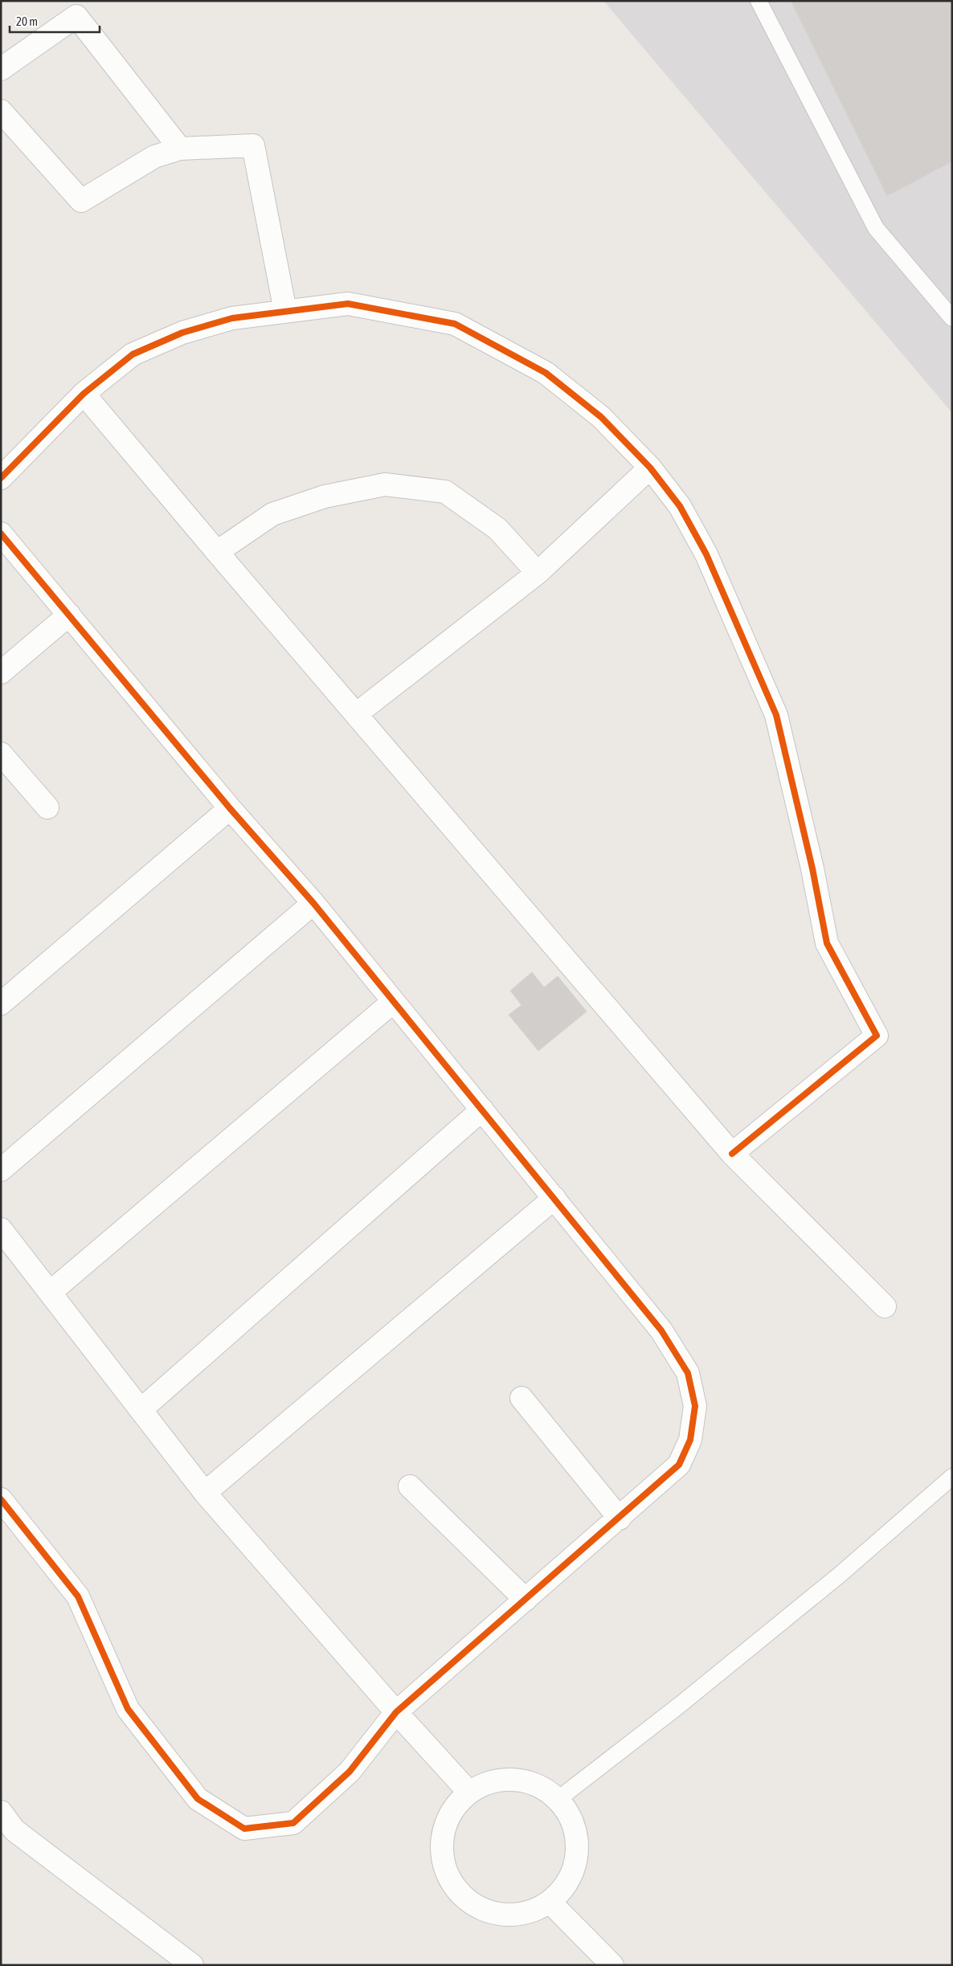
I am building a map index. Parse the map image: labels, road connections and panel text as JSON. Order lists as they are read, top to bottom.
{
  "scale_bar": "20 m"
}
